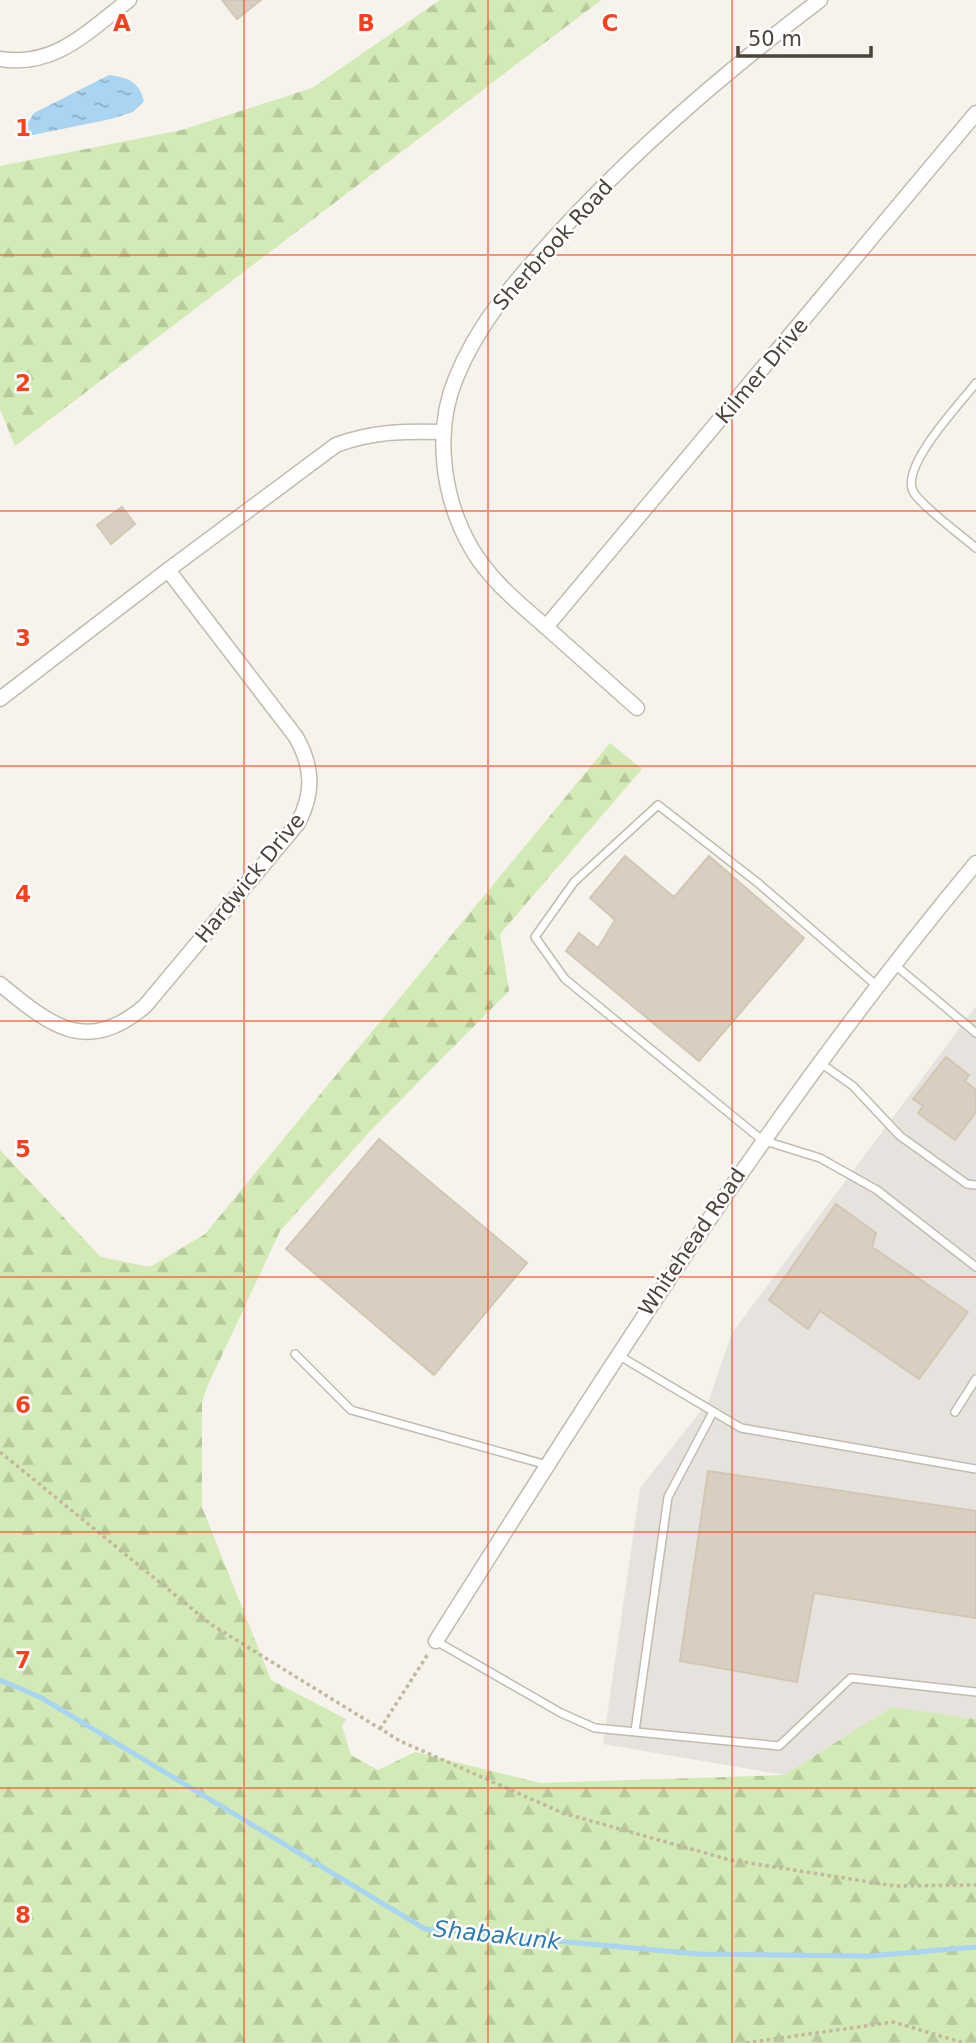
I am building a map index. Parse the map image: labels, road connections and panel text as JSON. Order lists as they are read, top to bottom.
{
  "streets": {
    "street": [
      "Sherbrook Road",
      "Kilmer Drive",
      "Hardwick Drive",
      "Whitehead Road"
    ]
  },
  "crossings": [
    ["Sherbrook Road", "Kilmer Drive"]
  ],
  "water": ["Shabakunk"],
  "scale_bar": "50 m",
  "grid": {
    "columns": ["A", "B", "C"],
    "rows": [
      "1",
      "2",
      "3",
      "4",
      "5",
      "6",
      "7",
      "8"
    ]
  }
}
